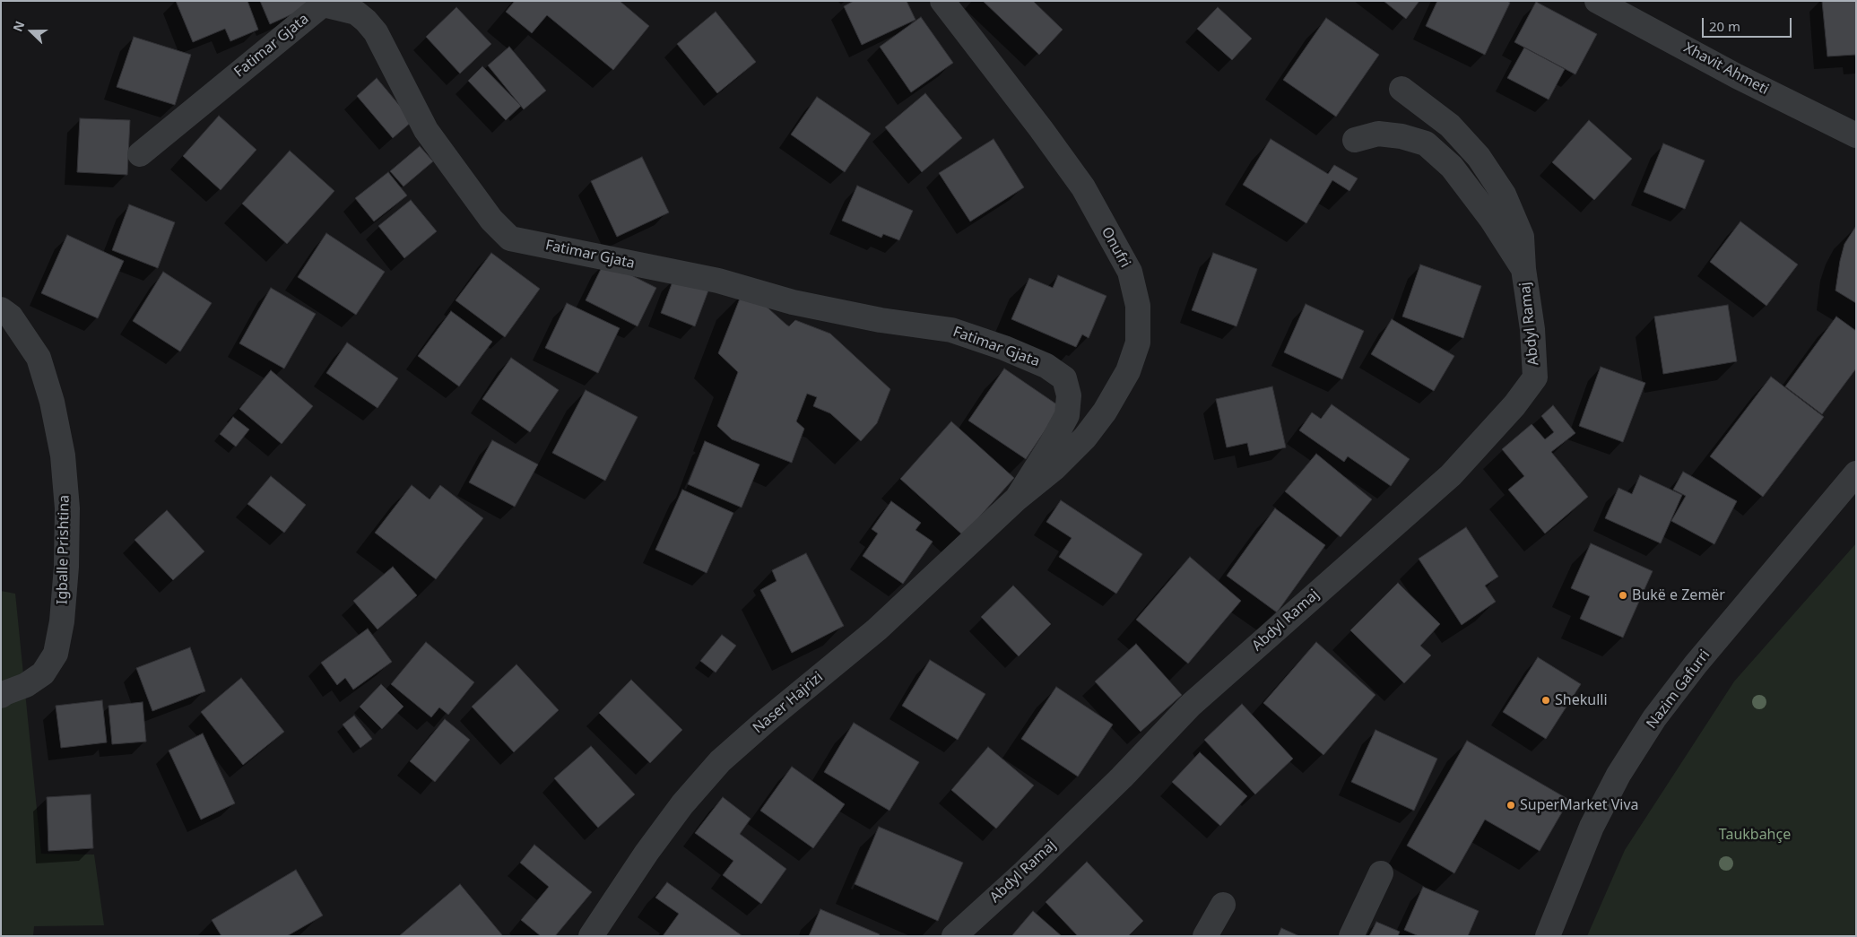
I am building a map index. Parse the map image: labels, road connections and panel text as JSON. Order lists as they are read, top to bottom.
{
  "streets": {
    "street": [
      "Fatimar Gjata",
      "Xhavit Ahmeti",
      "Onufri",
      "Abdyl Ramaj",
      "Igballe Prishtina",
      "Nazim Gafurri",
      "Naser Hajrizi"
    ]
  },
  "crossings": [
    ["Fatimar Gjata", "Onufri"],
    ["Fatimar Gjata", "Naser Hajrizi"],
    ["Onufri", "Naser Hajrizi"]
  ],
  "parks": ["Taukbahçe"],
  "places": ["Bukë e Zemër", "Shekulli", "SuperMarket Viva"],
  "scale_bar": "20 m",
  "north": "left"
}
